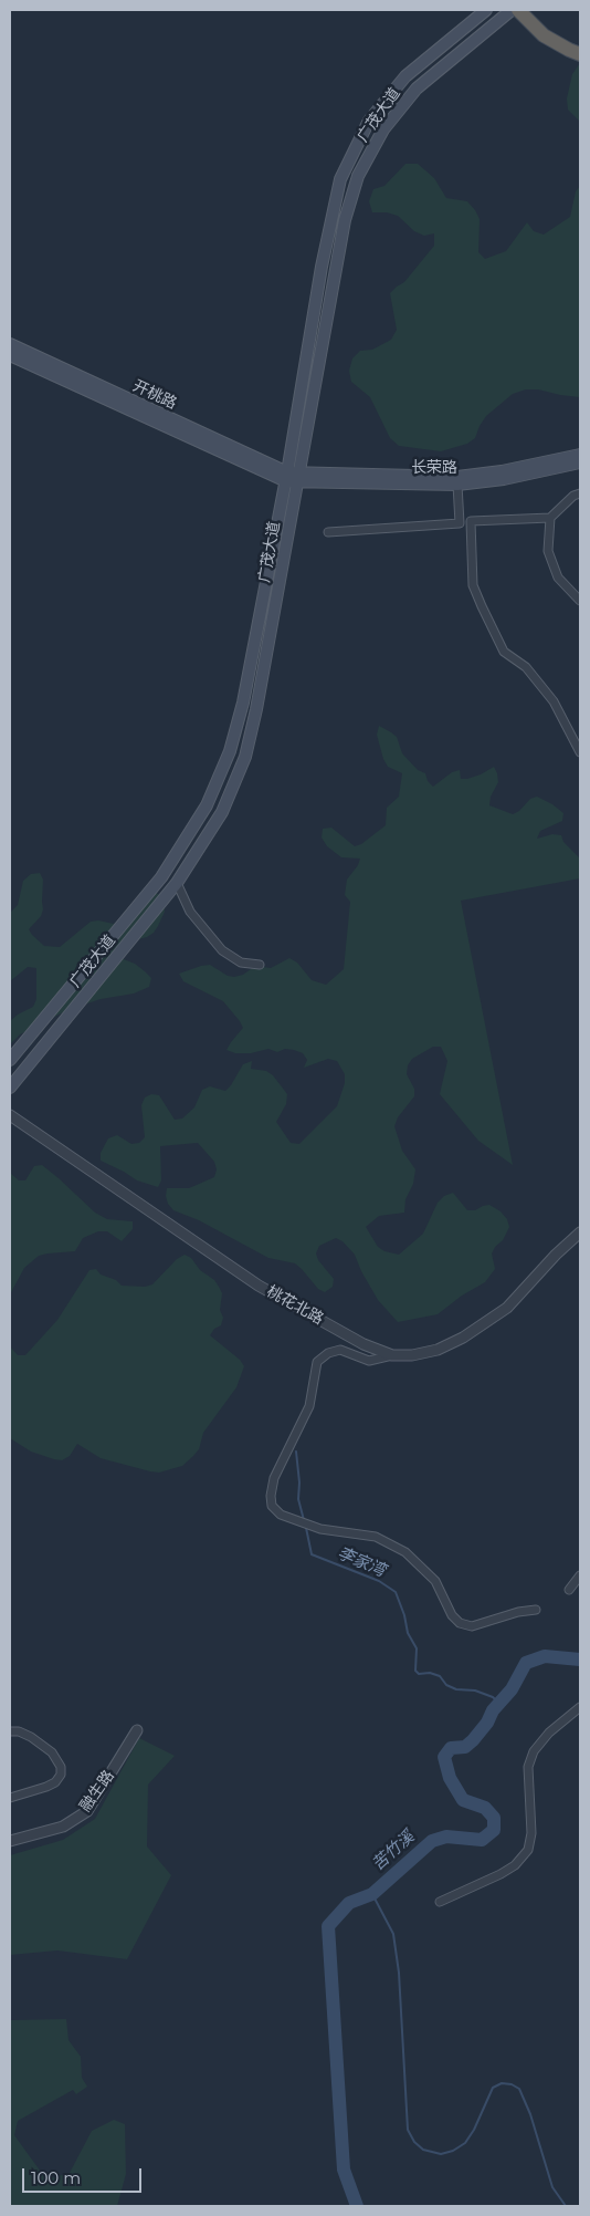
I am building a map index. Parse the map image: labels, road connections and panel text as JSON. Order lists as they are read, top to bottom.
{
  "streets": {
    "main road": ["广茂大道", "开桃路", "长荣路"],
    "street": ["桃花北路", "融生路"]
  },
  "crossings": [
    ["广茂大道", "开桃路"],
    ["广茂大道", "长荣路"],
    ["开桃路", "长荣路"]
  ],
  "water": ["李家湾", "苦竹溪"],
  "scale_bar": "100 m"
}
